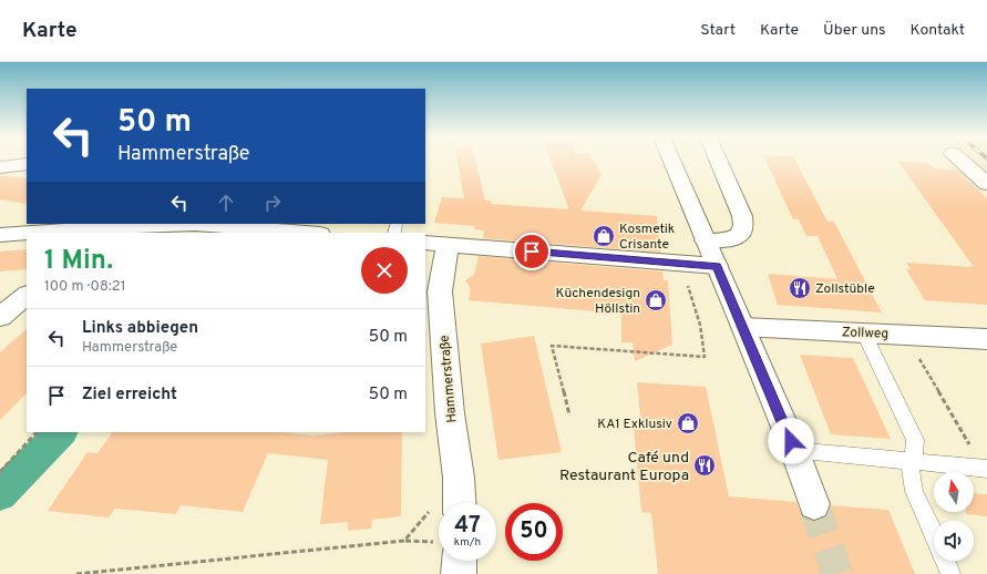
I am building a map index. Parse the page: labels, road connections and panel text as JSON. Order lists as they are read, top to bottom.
{
  "streets": {
    "street": ["Zollweg", "Hammerstraße"]
  },
  "places": {
    "shop": ["Kosmetik Crisante", "Küchendesign Höllstin", "KA1 Exklusiv"],
    "restaurant": ["Zollstüble", "Café und Restaurant Europa"]
  },
  "north": "top",
  "page": {
    "header": "Karte",
    "nav": [
      "Start",
      "Karte",
      "Über uns",
      "Kontakt"
    ],
    "turn": ["50 m", "Hammerstraße"],
    "heading": ["1 Min.", "100 m · 08:21"],
    "list": [
      {
        "name": "Links abbiegen",
        "note": "Hammerstraße",
        "value": "50 m"
      },
      {
        "name": "Ziel erreicht",
        "value": "50 m"
      }
    ],
    "speed": "47 km/h",
    "limit": "50"
  }
}
